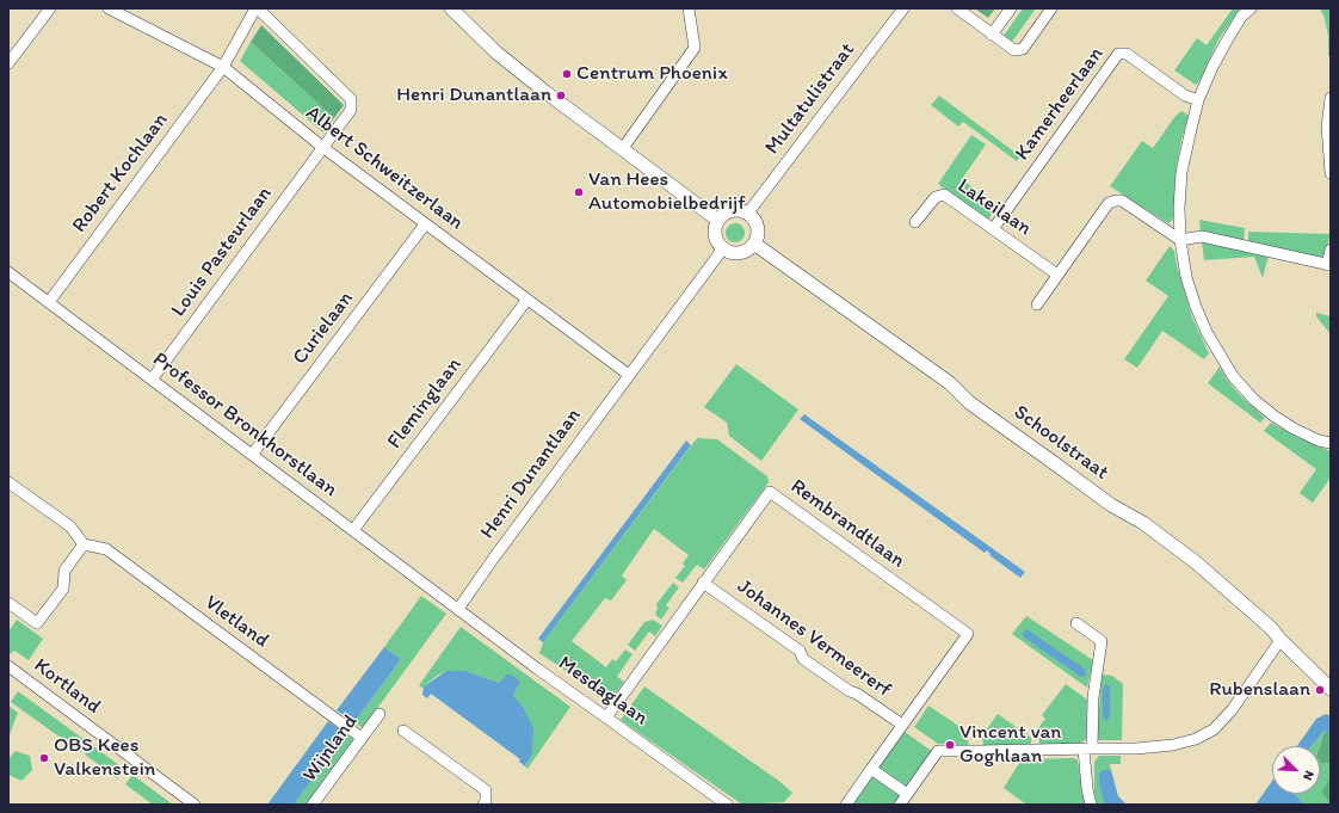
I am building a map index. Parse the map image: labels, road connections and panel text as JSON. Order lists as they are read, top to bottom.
{
  "streets": {
    "street": [
      "Multatulistraat",
      "Kamerheerlaan",
      "Albert Schweitzerlaan",
      "Robert Kochlaan",
      "Lakeilaan",
      "Louis Pasteurlaan",
      "Curielaan",
      "Fleminglaan",
      "Professor Bronkhorstlaan",
      "Schoolstraat",
      "Henri Dunantlaan",
      "Rembrandtlaan",
      "Vletland",
      "Johannes Vermeererf",
      "Kortland",
      "Mesdaglaan",
      "Wijnland"
    ]
  },
  "crossings": [
    ["Multatulistraat", "Schoolstraat"],
    ["Multatulistraat", "Henri Dunantlaan"],
    ["Kamerheerlaan", "Lakeilaan"],
    ["Albert Schweitzerlaan", "Robert Kochlaan"],
    ["Albert Schweitzerlaan", "Louis Pasteurlaan"],
    ["Albert Schweitzerlaan", "Curielaan"],
    ["Albert Schweitzerlaan", "Fleminglaan"],
    ["Albert Schweitzerlaan", "Henri Dunantlaan"],
    ["Robert Kochlaan", "Louis Pasteurlaan"],
    ["Robert Kochlaan", "Professor Bronkhorstlaan"],
    ["Louis Pasteurlaan", "Professor Bronkhorstlaan"],
    ["Curielaan", "Professor Bronkhorstlaan"],
    ["Fleminglaan", "Professor Bronkhorstlaan"],
    ["Professor Bronkhorstlaan", "Henri Dunantlaan"],
    ["Professor Bronkhorstlaan", "Mesdaglaan"],
    ["Schoolstraat", "Henri Dunantlaan"],
    ["Henri Dunantlaan", "Mesdaglaan"],
    ["Rembrandtlaan", "Johannes Vermeererf"],
    ["Rembrandtlaan", "Mesdaglaan"],
    ["Vletland", "Wijnland"]
  ],
  "places": [
    "Centrum Phoenix",
    "Henri Dunantlaan",
    "Van Hees Automobielbedrijf",
    "Rubenslaan",
    "Vincent van Goghlaan",
    "OBS Kees Valkenstein"
  ],
  "north": "bottom right"
}
